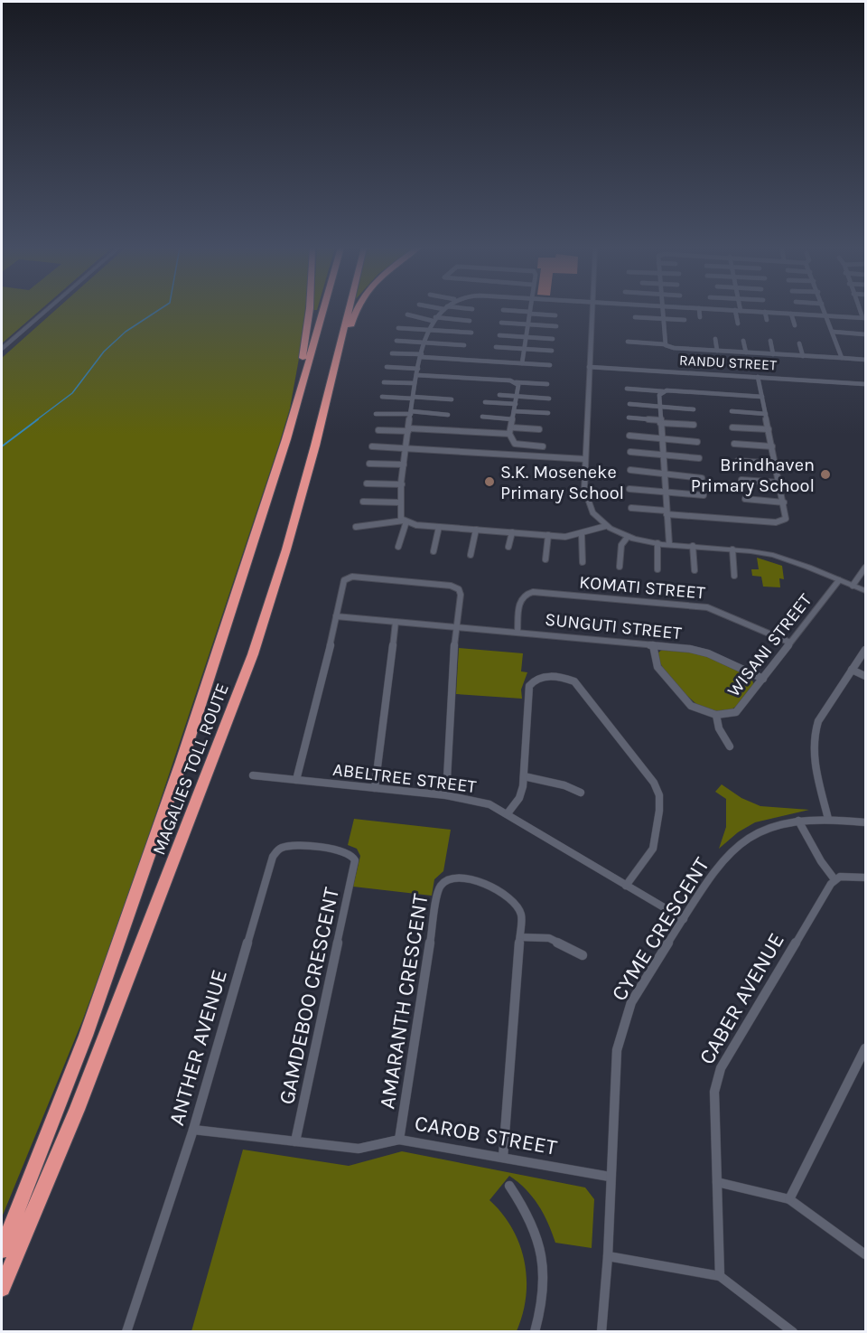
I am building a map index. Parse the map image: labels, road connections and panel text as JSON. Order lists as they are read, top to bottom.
{
  "streets": {
    "highway": ["MAGALIES TOLL ROUTE"],
    "street": [
      "RANDU STREET",
      "KOMATI STREET",
      "SUNGUTI STREET",
      "WISANI STREET",
      "ABELTREE STREET",
      "CYME CRESCENT",
      "GAMDEBOO CRESCENT",
      "CABER AVENUE",
      "AMARANTH CRESCENT",
      "ANTHER AVENUE",
      "CAROB STREET"
    ]
  },
  "crossings": [
    ["KOMATI STREET", "SUNGUTI STREET"],
    ["KOMATI STREET", "WISANI STREET"],
    ["SUNGUTI STREET", "WISANI STREET"],
    ["ABELTREE STREET", "CYME CRESCENT"],
    ["CYME CRESCENT", "CAROB STREET"],
    ["GAMDEBOO CRESCENT", "ANTHER AVENUE"],
    ["GAMDEBOO CRESCENT", "CAROB STREET"],
    ["AMARANTH CRESCENT", "CAROB STREET"],
    ["ANTHER AVENUE", "CAROB STREET"]
  ],
  "places": ["Brindhaven Primary School", "S.K. Moseneke Primary School"]
}
